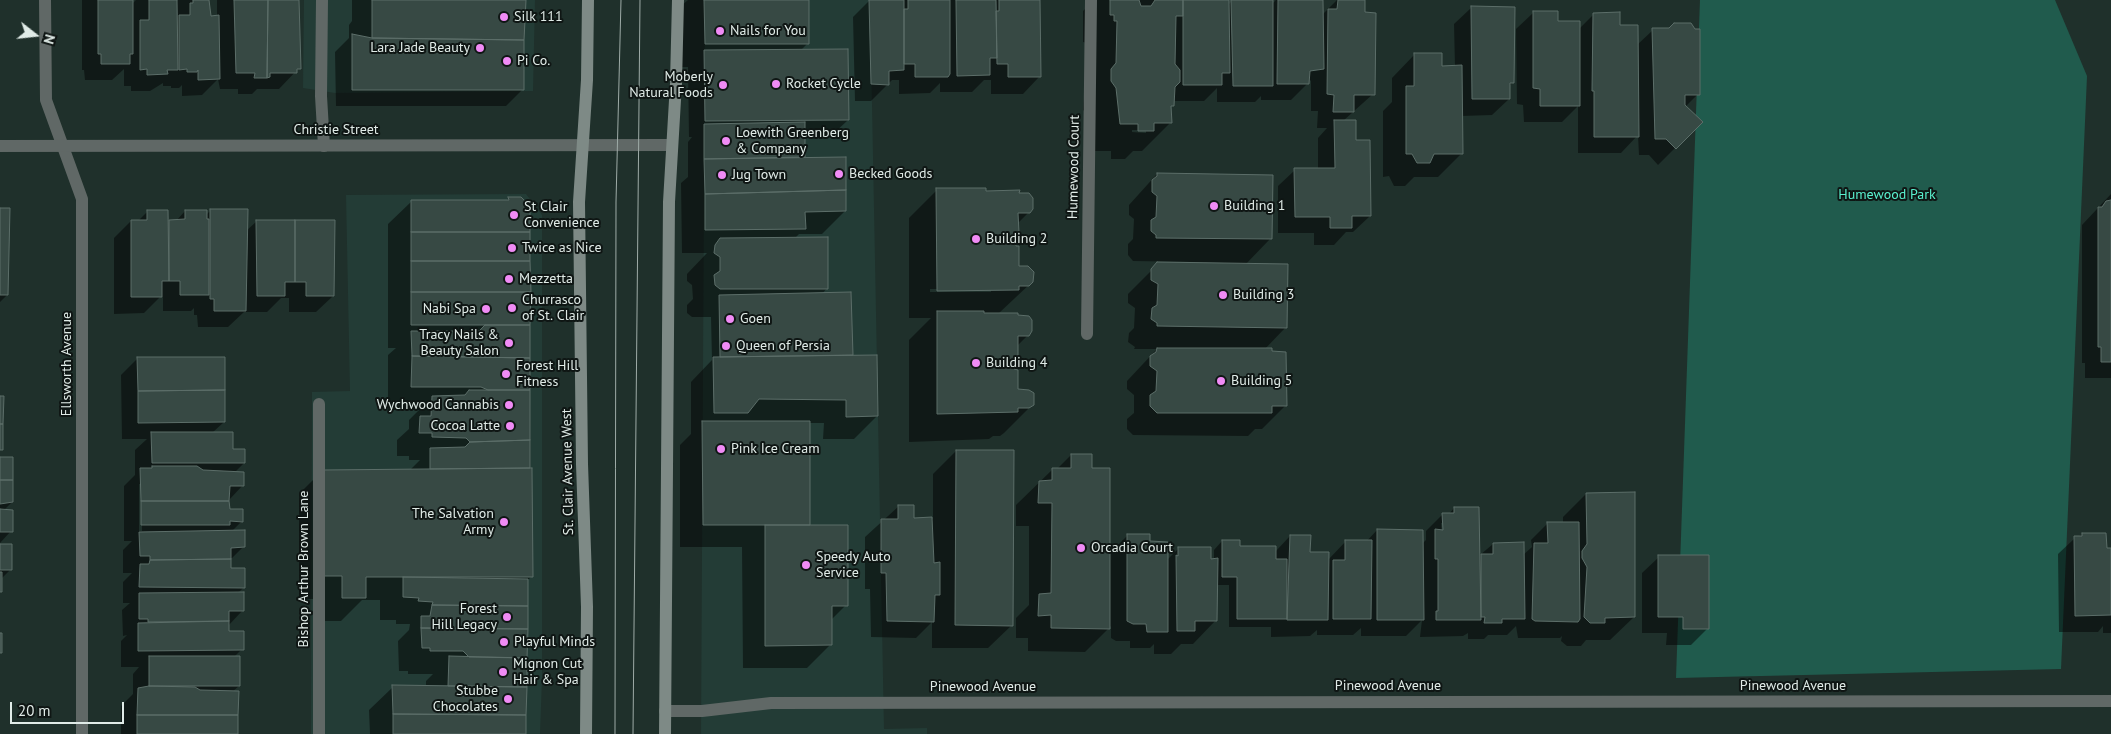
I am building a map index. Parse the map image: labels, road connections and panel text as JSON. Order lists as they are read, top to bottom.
{
  "streets": {
    "main road": ["St. Clair Avenue West"],
    "street": [
      "Christie Street",
      "Humewood Court",
      "Ellsworth Avenue",
      "Bishop Arthur Brown Lane",
      "Pinewood Avenue"
    ]
  },
  "crossings": [
    ["Christie Street", "Ellsworth Avenue"],
    ["Christie Street", "St. Clair Avenue West"]
  ],
  "parks": ["Humewood Park"],
  "places": [
    "Silk 111",
    "Nails for You",
    "Lara Jade Beauty",
    "Pi Co.",
    "Rocket Cycle",
    "Moberly Natural Foods",
    "Loewith Greenberg & Company",
    "Becked Goods",
    "Jug Town",
    "Building 1",
    "St Clair Convenience",
    "Building 2",
    "Twice as Nice",
    "Mezzetta",
    "Building 3",
    "Churrasco of St. Clair",
    "Nabi Spa",
    "Goen",
    "Tracy Nails & Beauty Salon",
    "Queen of Persia",
    "Building 4",
    "Forest Hill Fitness",
    "Building 5",
    "Wychwood Cannabis",
    "Cocoa Latte",
    "Pink Ice Cream",
    "The Salvation Army",
    "Orcadia Court",
    "Speedy Auto Service",
    "Forest Hill Legacy",
    "Playful Minds",
    "Mignon Cut Hair & Spa",
    "Stubbe Chocolates"
  ],
  "scale_bar": "20 m",
  "north": "right"
}
